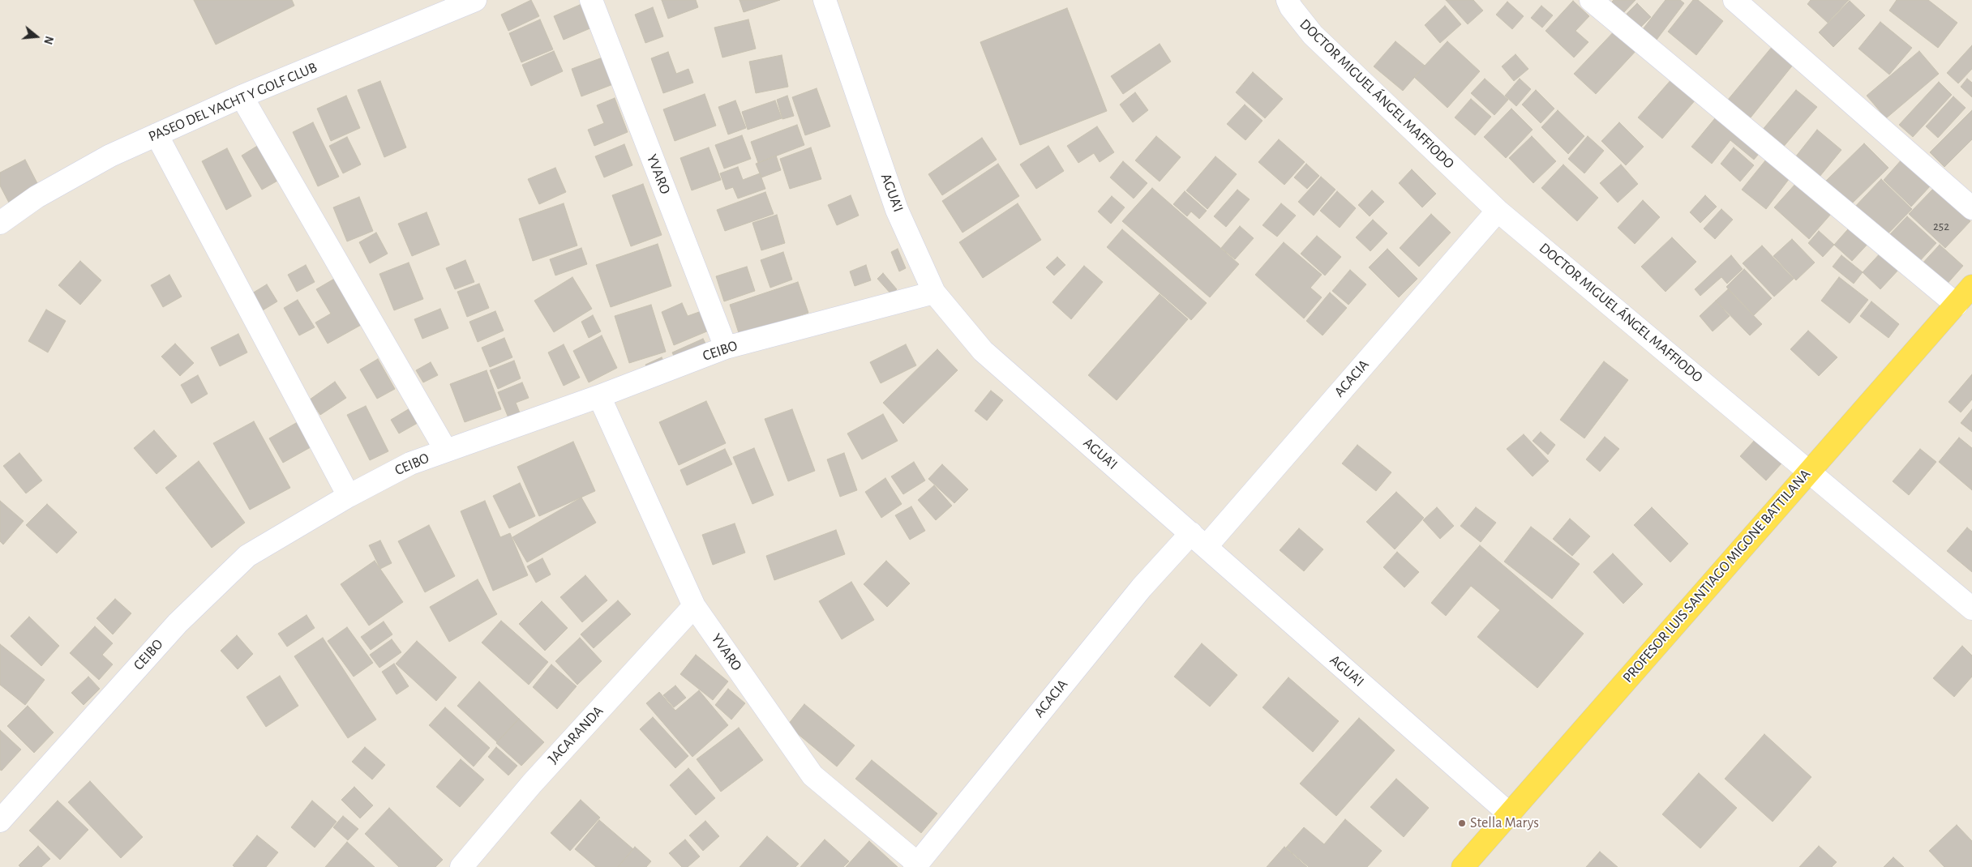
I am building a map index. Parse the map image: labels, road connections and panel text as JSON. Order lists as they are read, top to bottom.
{
  "streets": {
    "main road": ["PROFESOR LUIS SANTIAGO MIGONE BATTILANA"],
    "street": [
      "DOCTOR MIGUEL ÁNGEL MAFFIODO",
      "PASEO DEL YACHT Y GOLF CLUB",
      "YVARO",
      "AGUA'I",
      "CEIBO",
      "ACACIA",
      "JACARANDA"
    ]
  },
  "crossings": [
    ["DOCTOR MIGUEL ÁNGEL MAFFIODO", "ACACIA"],
    ["DOCTOR MIGUEL ÁNGEL MAFFIODO", "PROFESOR LUIS SANTIAGO MIGONE BATTILANA"],
    ["YVARO", "CEIBO"],
    ["YVARO", "ACACIA"],
    ["YVARO", "JACARANDA"],
    ["AGUA'I", "CEIBO"],
    ["AGUA'I", "ACACIA"],
    ["AGUA'I", "PROFESOR LUIS SANTIAGO MIGONE BATTILANA"]
  ],
  "places": ["Stella Marys"],
  "house_numbers": ["252"],
  "north": "right"
}
